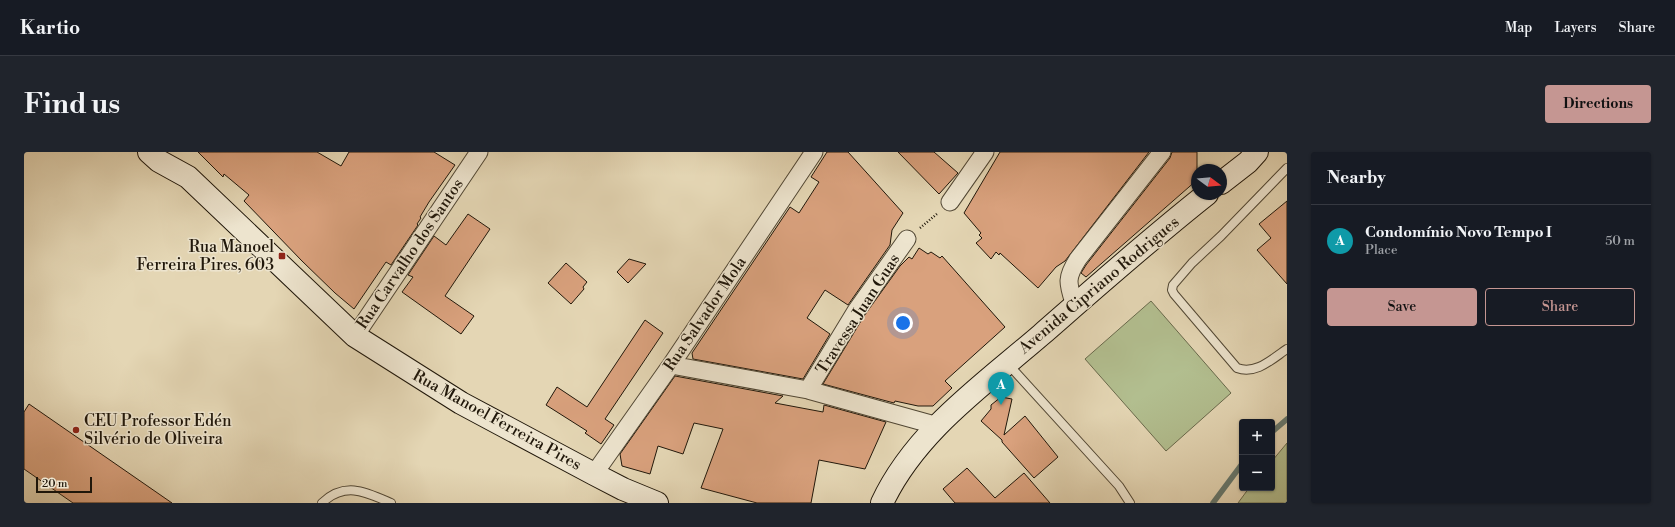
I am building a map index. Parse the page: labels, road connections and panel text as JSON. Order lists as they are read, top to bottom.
{
  "streets": {
    "street": [
      "Rua Carvalho dos Santos",
      "Avenida Cipriano Rodrigues",
      "Rua Salvador Mola",
      "Travessa Juan Guas",
      "Rua Manoel Ferreira Pires"
    ]
  },
  "crossings": [
    ["Rua Carvalho dos Santos", "Rua Manoel Ferreira Pires"],
    ["Rua Salvador Mola", "Rua Manoel Ferreira Pires"]
  ],
  "places": {
    "transit": ["Rua Manoel Ferreira Pires, 603"],
    "other": ["CEU Professor Edén Silvério de Oliveira"]
  },
  "scale_bar": "20 m",
  "north": "right",
  "page": {
    "header": "Kartio",
    "nav": ["Map", "Layers", "Share"],
    "buttons": [
      "Directions",
      ["Save", "Share"]
    ],
    "title": "Find us",
    "heading": "Nearby",
    "list": [
      {
        "mark": "A",
        "name": "Condomínio Novo Tempo I",
        "note": "Place",
        "value": "50 m"
      }
    ],
    "pins": "A",
    "map_buttons": ["+", "−"],
    "scale": "20 m"
  }
}
